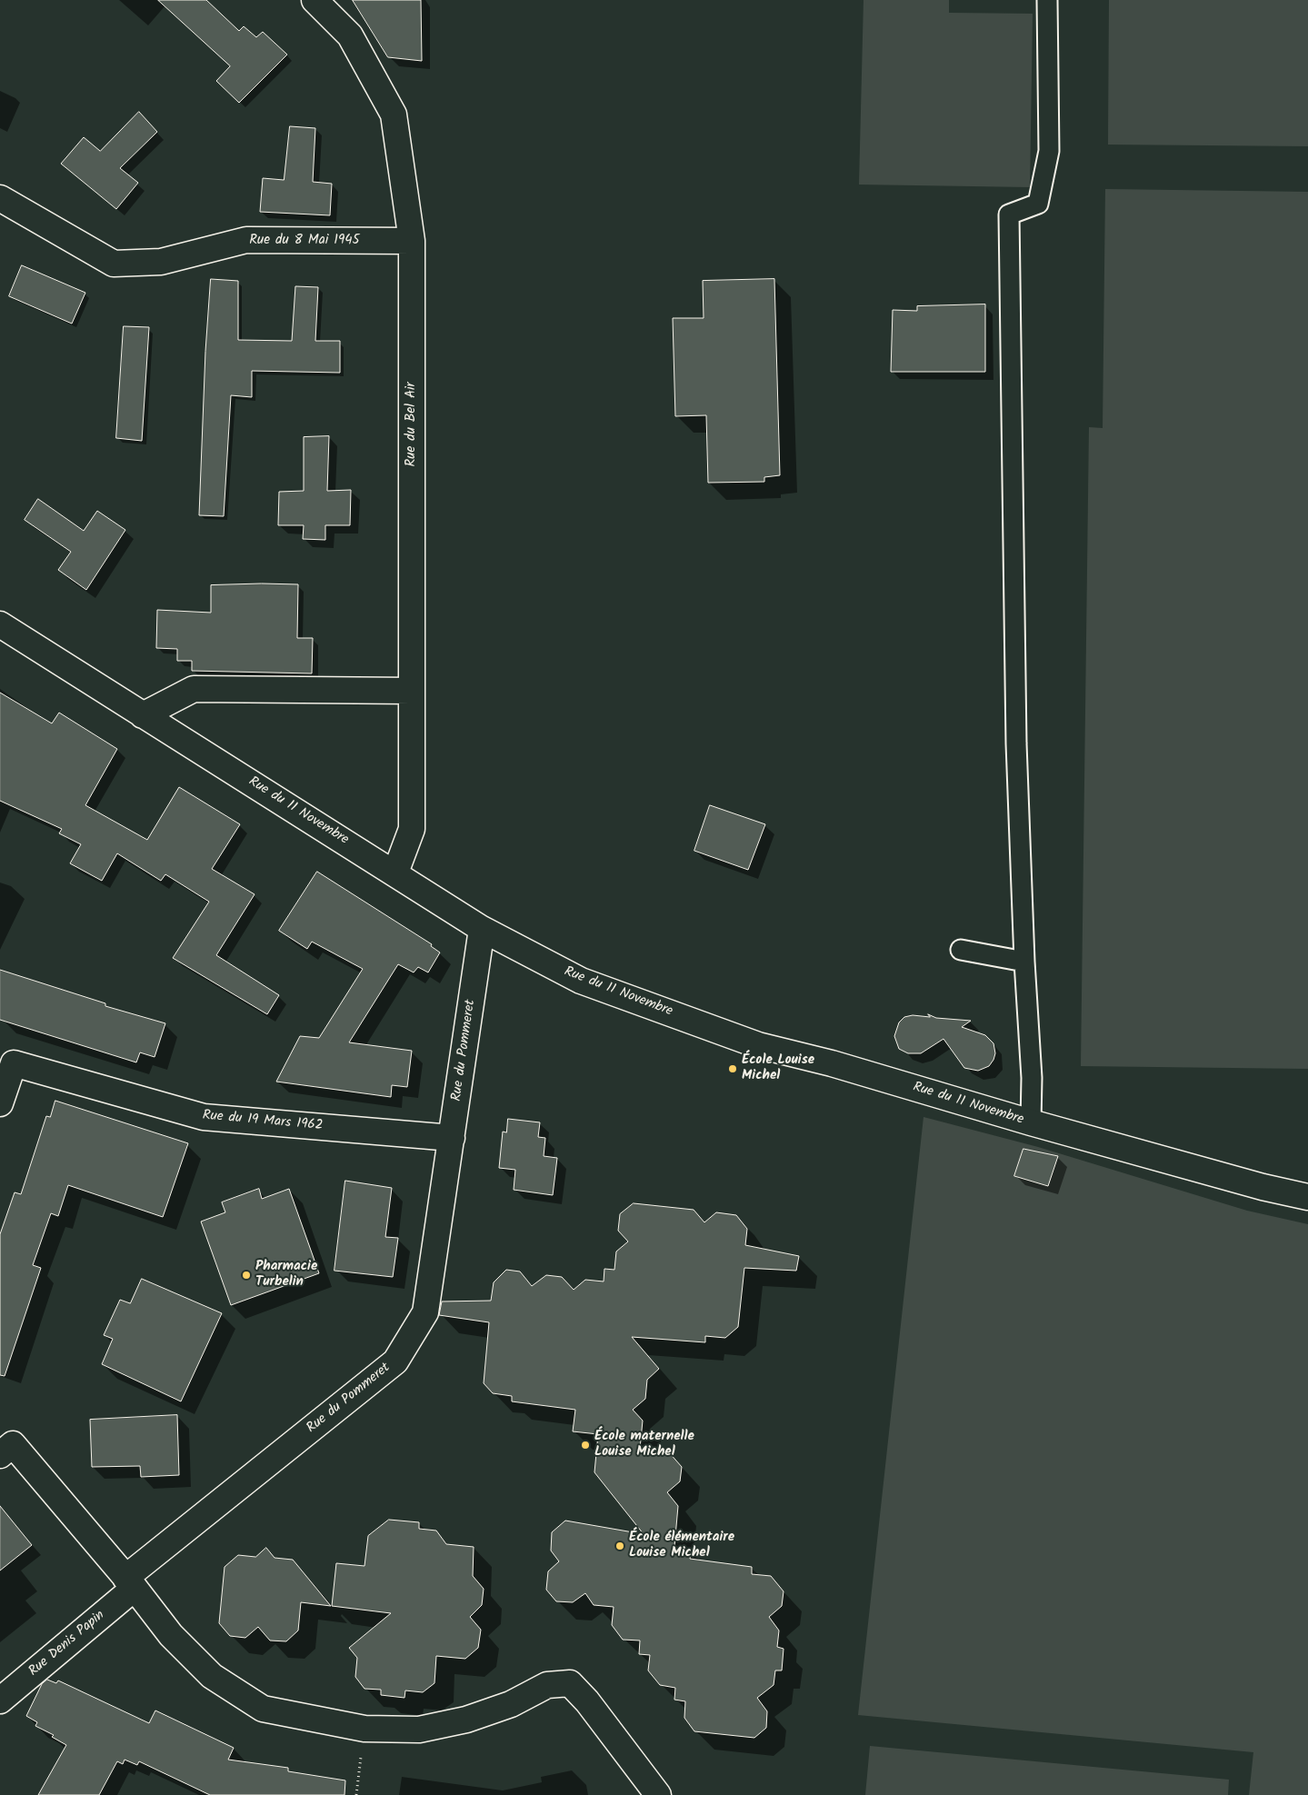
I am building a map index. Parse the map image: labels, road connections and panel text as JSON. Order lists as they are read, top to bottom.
{
  "streets": {
    "street": [
      "Rue du 8 Mai 1945",
      "Rue du Bel Air",
      "Rue du 11 Novembre",
      "Rue du Pommeret",
      "Rue du 19 Mars 1962",
      "Rue Denis Papin"
    ]
  },
  "crossings": [
    ["Rue du 8 Mai 1945", "Rue du Bel Air"],
    ["Rue du Bel Air", "Rue du 11 Novembre"],
    ["Rue du 11 Novembre", "Rue du Pommeret"],
    ["Rue du Pommeret", "Rue du 19 Mars 1962"],
    ["Rue du Pommeret", "Rue Denis Papin"]
  ],
  "places": [
    "École Louise Michel",
    "Pharmacie Turbelin",
    "École maternelle Louise Michel",
    "École élémentaire Louise Michel"
  ]
}
